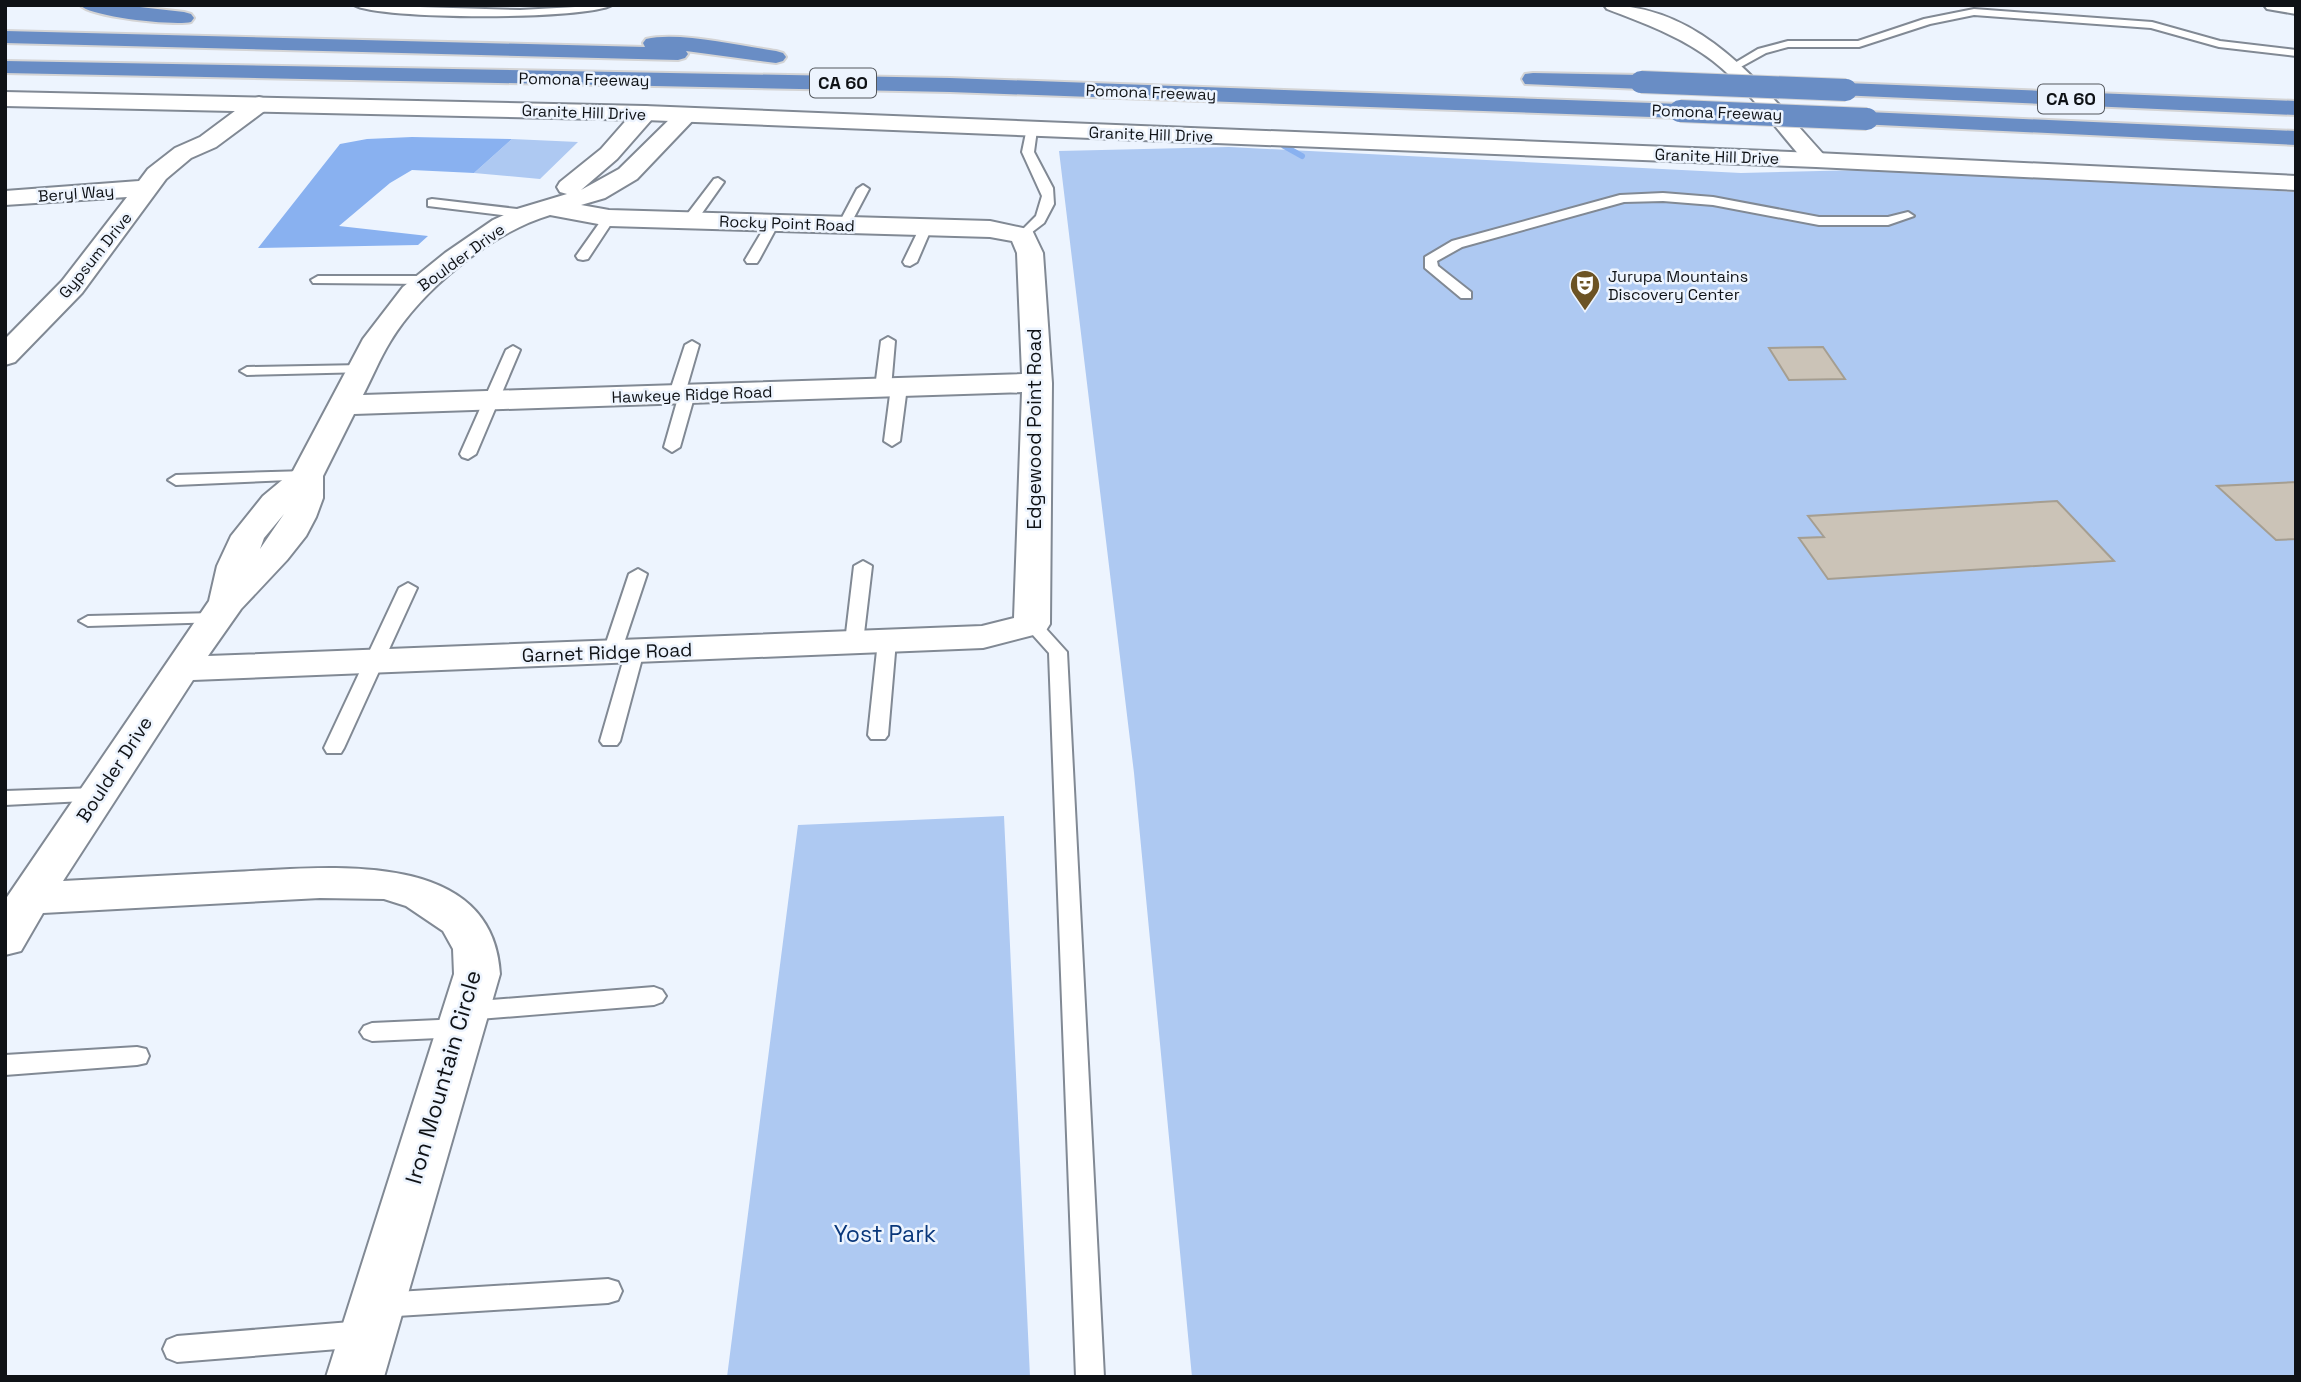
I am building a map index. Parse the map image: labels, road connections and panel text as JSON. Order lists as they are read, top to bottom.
{
  "streets": {
    "highway": ["Pomona Freeway", "CA 60"],
    "street": [
      "Granite Hill Drive",
      "Beryl Way",
      "Rocky Point Road",
      "Gypsum Drive",
      "Boulder Drive",
      "Hawkeye Ridge Road",
      "Edgewood Point Road",
      "Garnet Ridge Road",
      "Iron Mountain Circle"
    ]
  },
  "crossings": [
    ["Granite Hill Drive", "Gypsum Drive"],
    ["Granite Hill Drive", "Boulder Drive"],
    ["Beryl Way", "Gypsum Drive"],
    ["Rocky Point Road", "Boulder Drive"],
    ["Rocky Point Road", "Edgewood Point Road"],
    ["Boulder Drive", "Hawkeye Ridge Road"],
    ["Boulder Drive", "Garnet Ridge Road"],
    ["Boulder Drive", "Iron Mountain Circle"],
    ["Hawkeye Ridge Road", "Edgewood Point Road"],
    ["Edgewood Point Road", "Garnet Ridge Road"]
  ],
  "parks": ["Yost Park"],
  "places": {
    "theatre": ["Jurupa Mountains Discovery Center"]
  }
}
